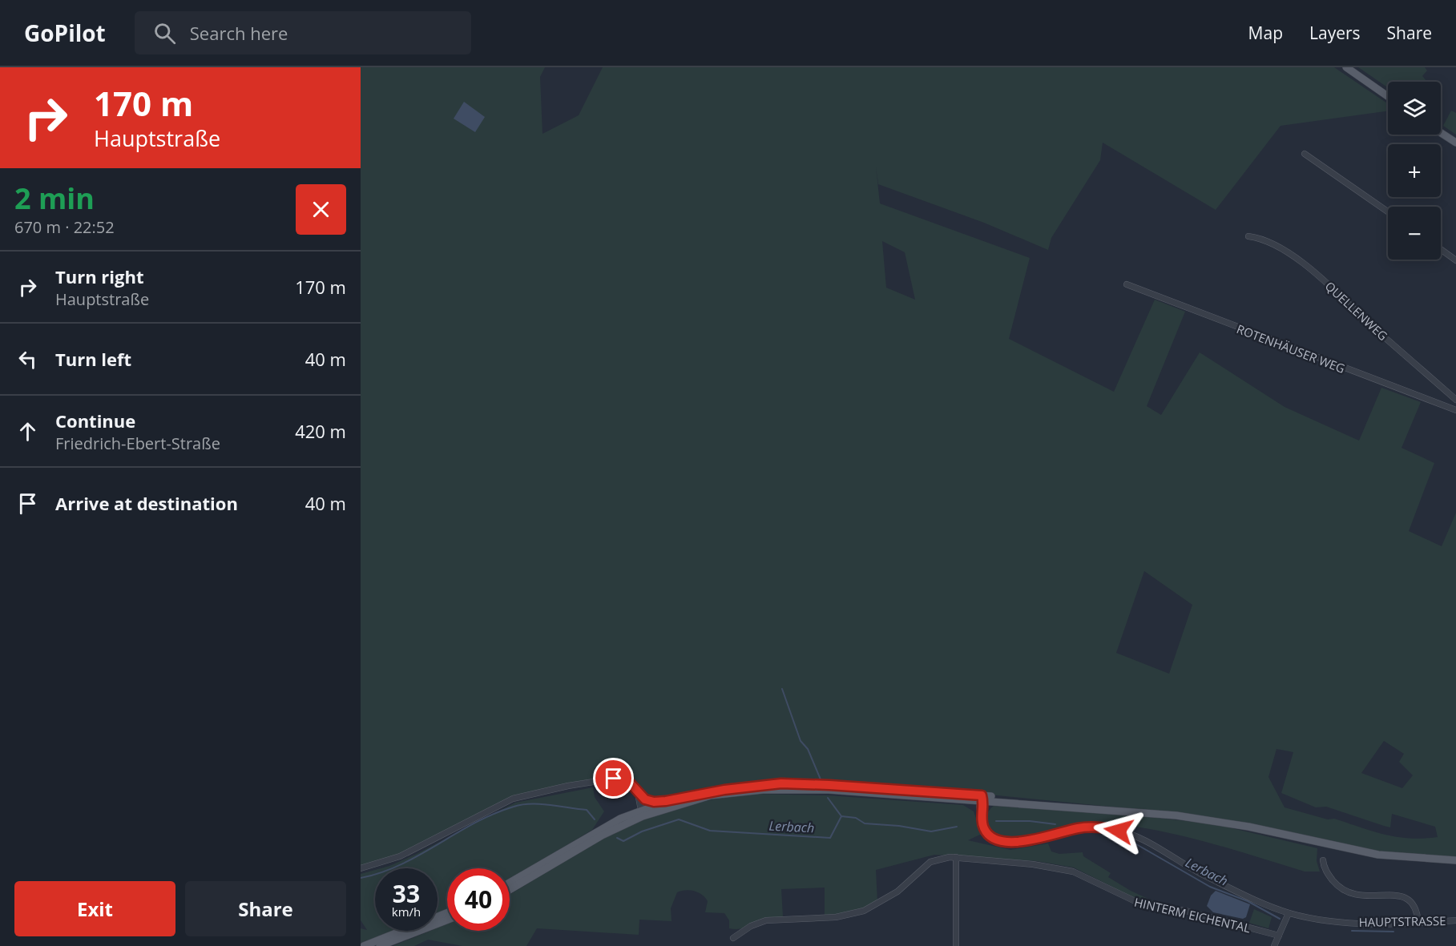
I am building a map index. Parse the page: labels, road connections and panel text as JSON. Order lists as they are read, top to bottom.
{
  "streets": {
    "street": [
      "QUELLENWEG",
      "ROTENHÄUSER WEG",
      "HINTERM EICHENTAL",
      "HAUPTSTRASSE"
    ]
  },
  "water": ["Lerbach"],
  "page": {
    "header": "GoPilot",
    "search": "Search here",
    "nav": ["Map", "Layers", "Share"],
    "turn": ["170 m", "Hauptstraße"],
    "map_buttons": ["+", "−"],
    "heading": ["2 min", "670 m · 22:52"],
    "list": [
      {
        "name": "Turn right",
        "note": "Hauptstraße",
        "value": "170 m"
      },
      {
        "name": "Turn left",
        "value": "40 m"
      },
      {
        "name": "Continue",
        "note": "Friedrich-Ebert-Straße",
        "value": "420 m"
      },
      {
        "name": "Arrive at destination",
        "value": "40 m"
      }
    ],
    "speed": "33 km/h",
    "limit": "40",
    "buttons": ["Exit", "Share"]
  }
}
